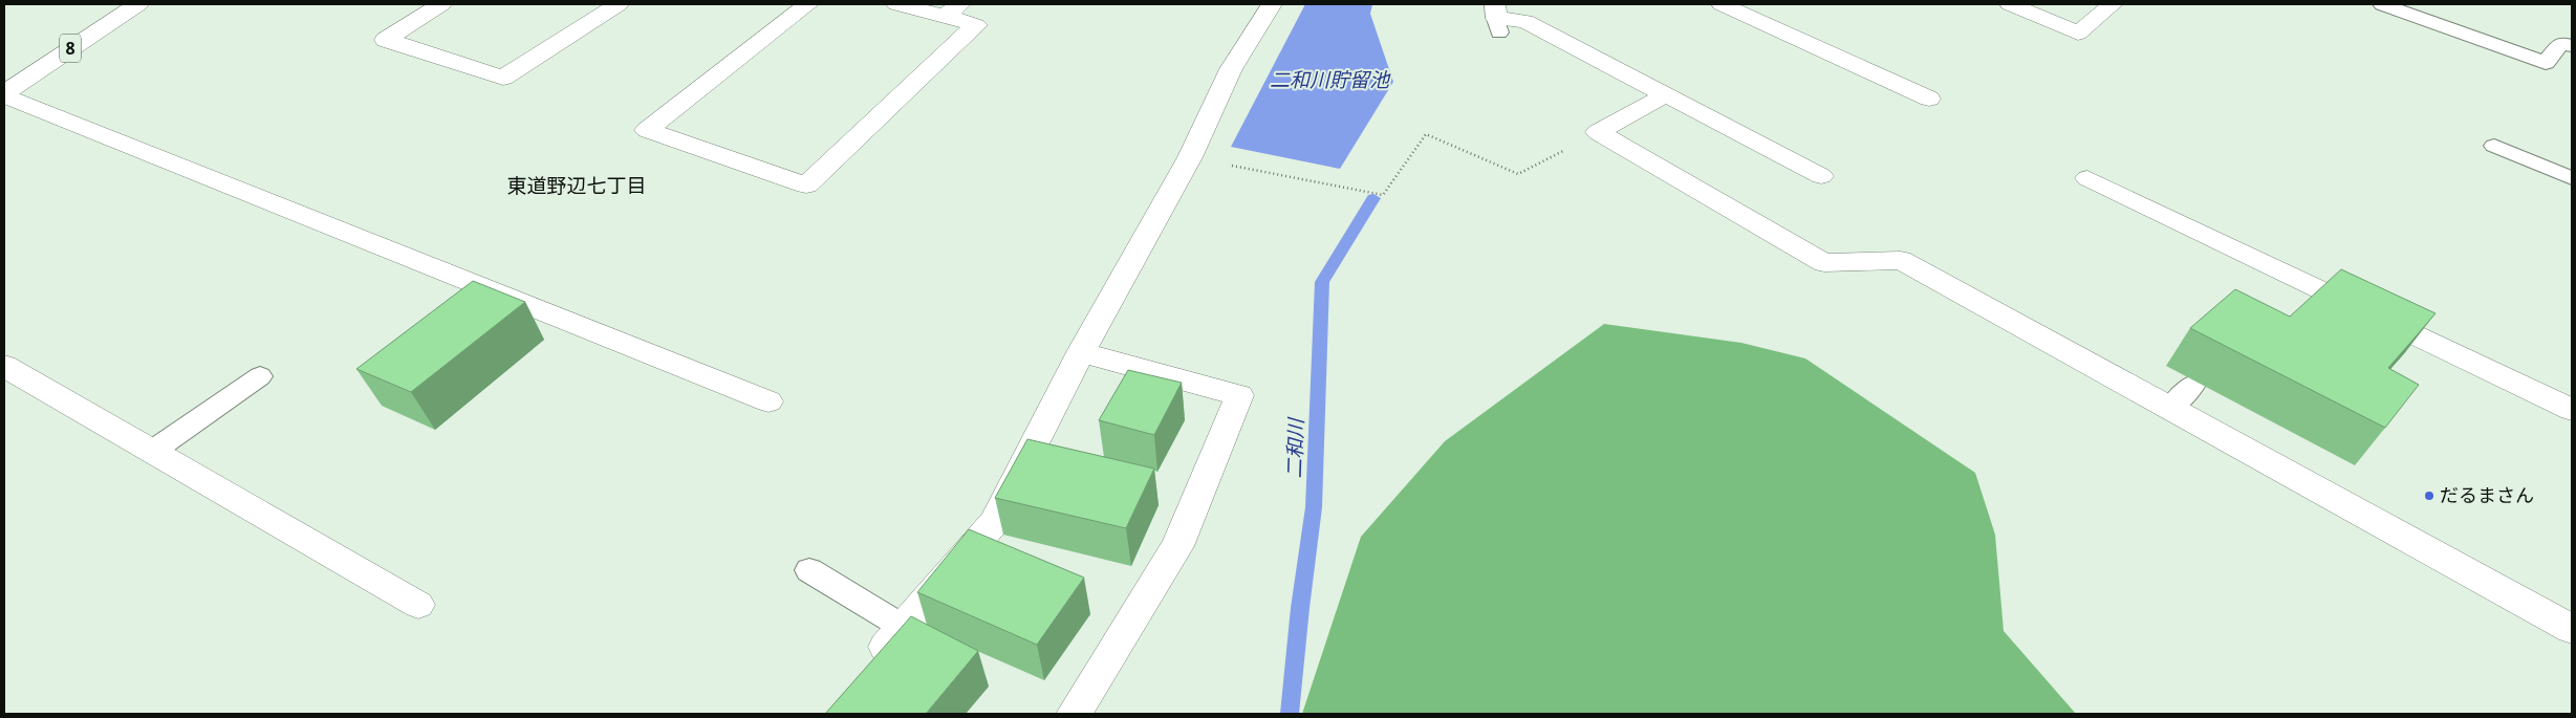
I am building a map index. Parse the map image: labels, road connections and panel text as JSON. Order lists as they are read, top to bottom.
{
  "streets": {
    "street": ["8"]
  },
  "districts": ["東道野辺七丁目"],
  "water": ["二和川貯留池", "二和川"],
  "places": ["だるまさん"]
}
